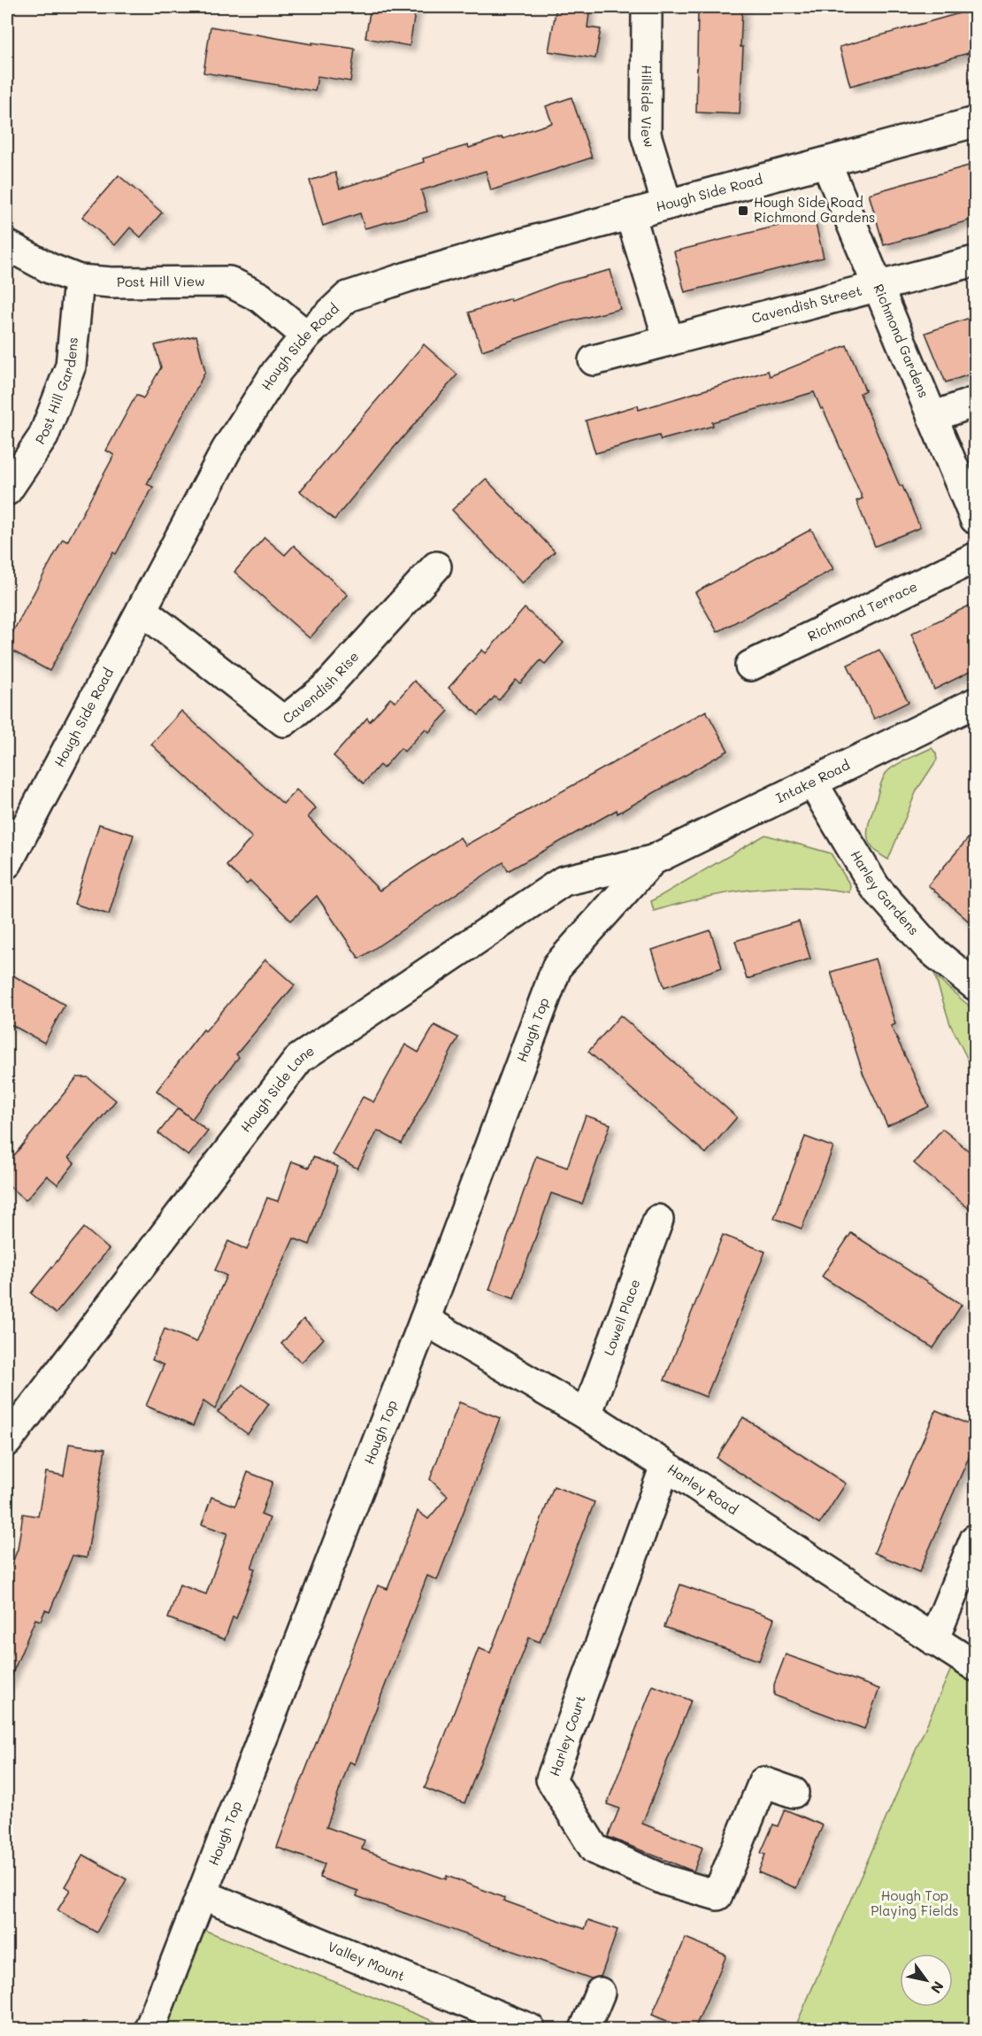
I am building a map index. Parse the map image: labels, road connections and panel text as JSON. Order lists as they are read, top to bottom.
{
  "streets": {
    "street": [
      "Hillside View",
      "Hough Side Road",
      "Post Hill View",
      "Cavendish Street",
      "Richmond Gardens",
      "Post Hill Gardens",
      "Richmond Terrace",
      "Cavendish Rise",
      "Intake Road",
      "Harley Gardens",
      "Hough Top",
      "Hough Side Lane",
      "Lowell Place",
      "Harley Road",
      "Harley Court",
      "Valley Mount"
    ]
  },
  "crossings": [
    ["Hillside View", "Hough Side Road"],
    ["Hough Side Road", "Post Hill View"],
    ["Hough Side Road", "Richmond Gardens"],
    ["Hough Side Road", "Cavendish Rise"],
    ["Post Hill View", "Post Hill Gardens"],
    ["Cavendish Street", "Richmond Gardens"],
    ["Intake Road", "Harley Gardens"],
    ["Intake Road", "Hough Top"],
    ["Intake Road", "Hough Side Lane"],
    ["Hough Top", "Hough Side Lane"],
    ["Hough Top", "Harley Road"],
    ["Hough Top", "Valley Mount"],
    ["Lowell Place", "Harley Road"],
    ["Harley Road", "Harley Court"]
  ],
  "parks": ["Hough Top Playing Fields"],
  "places": {
    "transit": ["Hough Side Road Richmond Gardens"]
  },
  "north": "bottom right"
}
